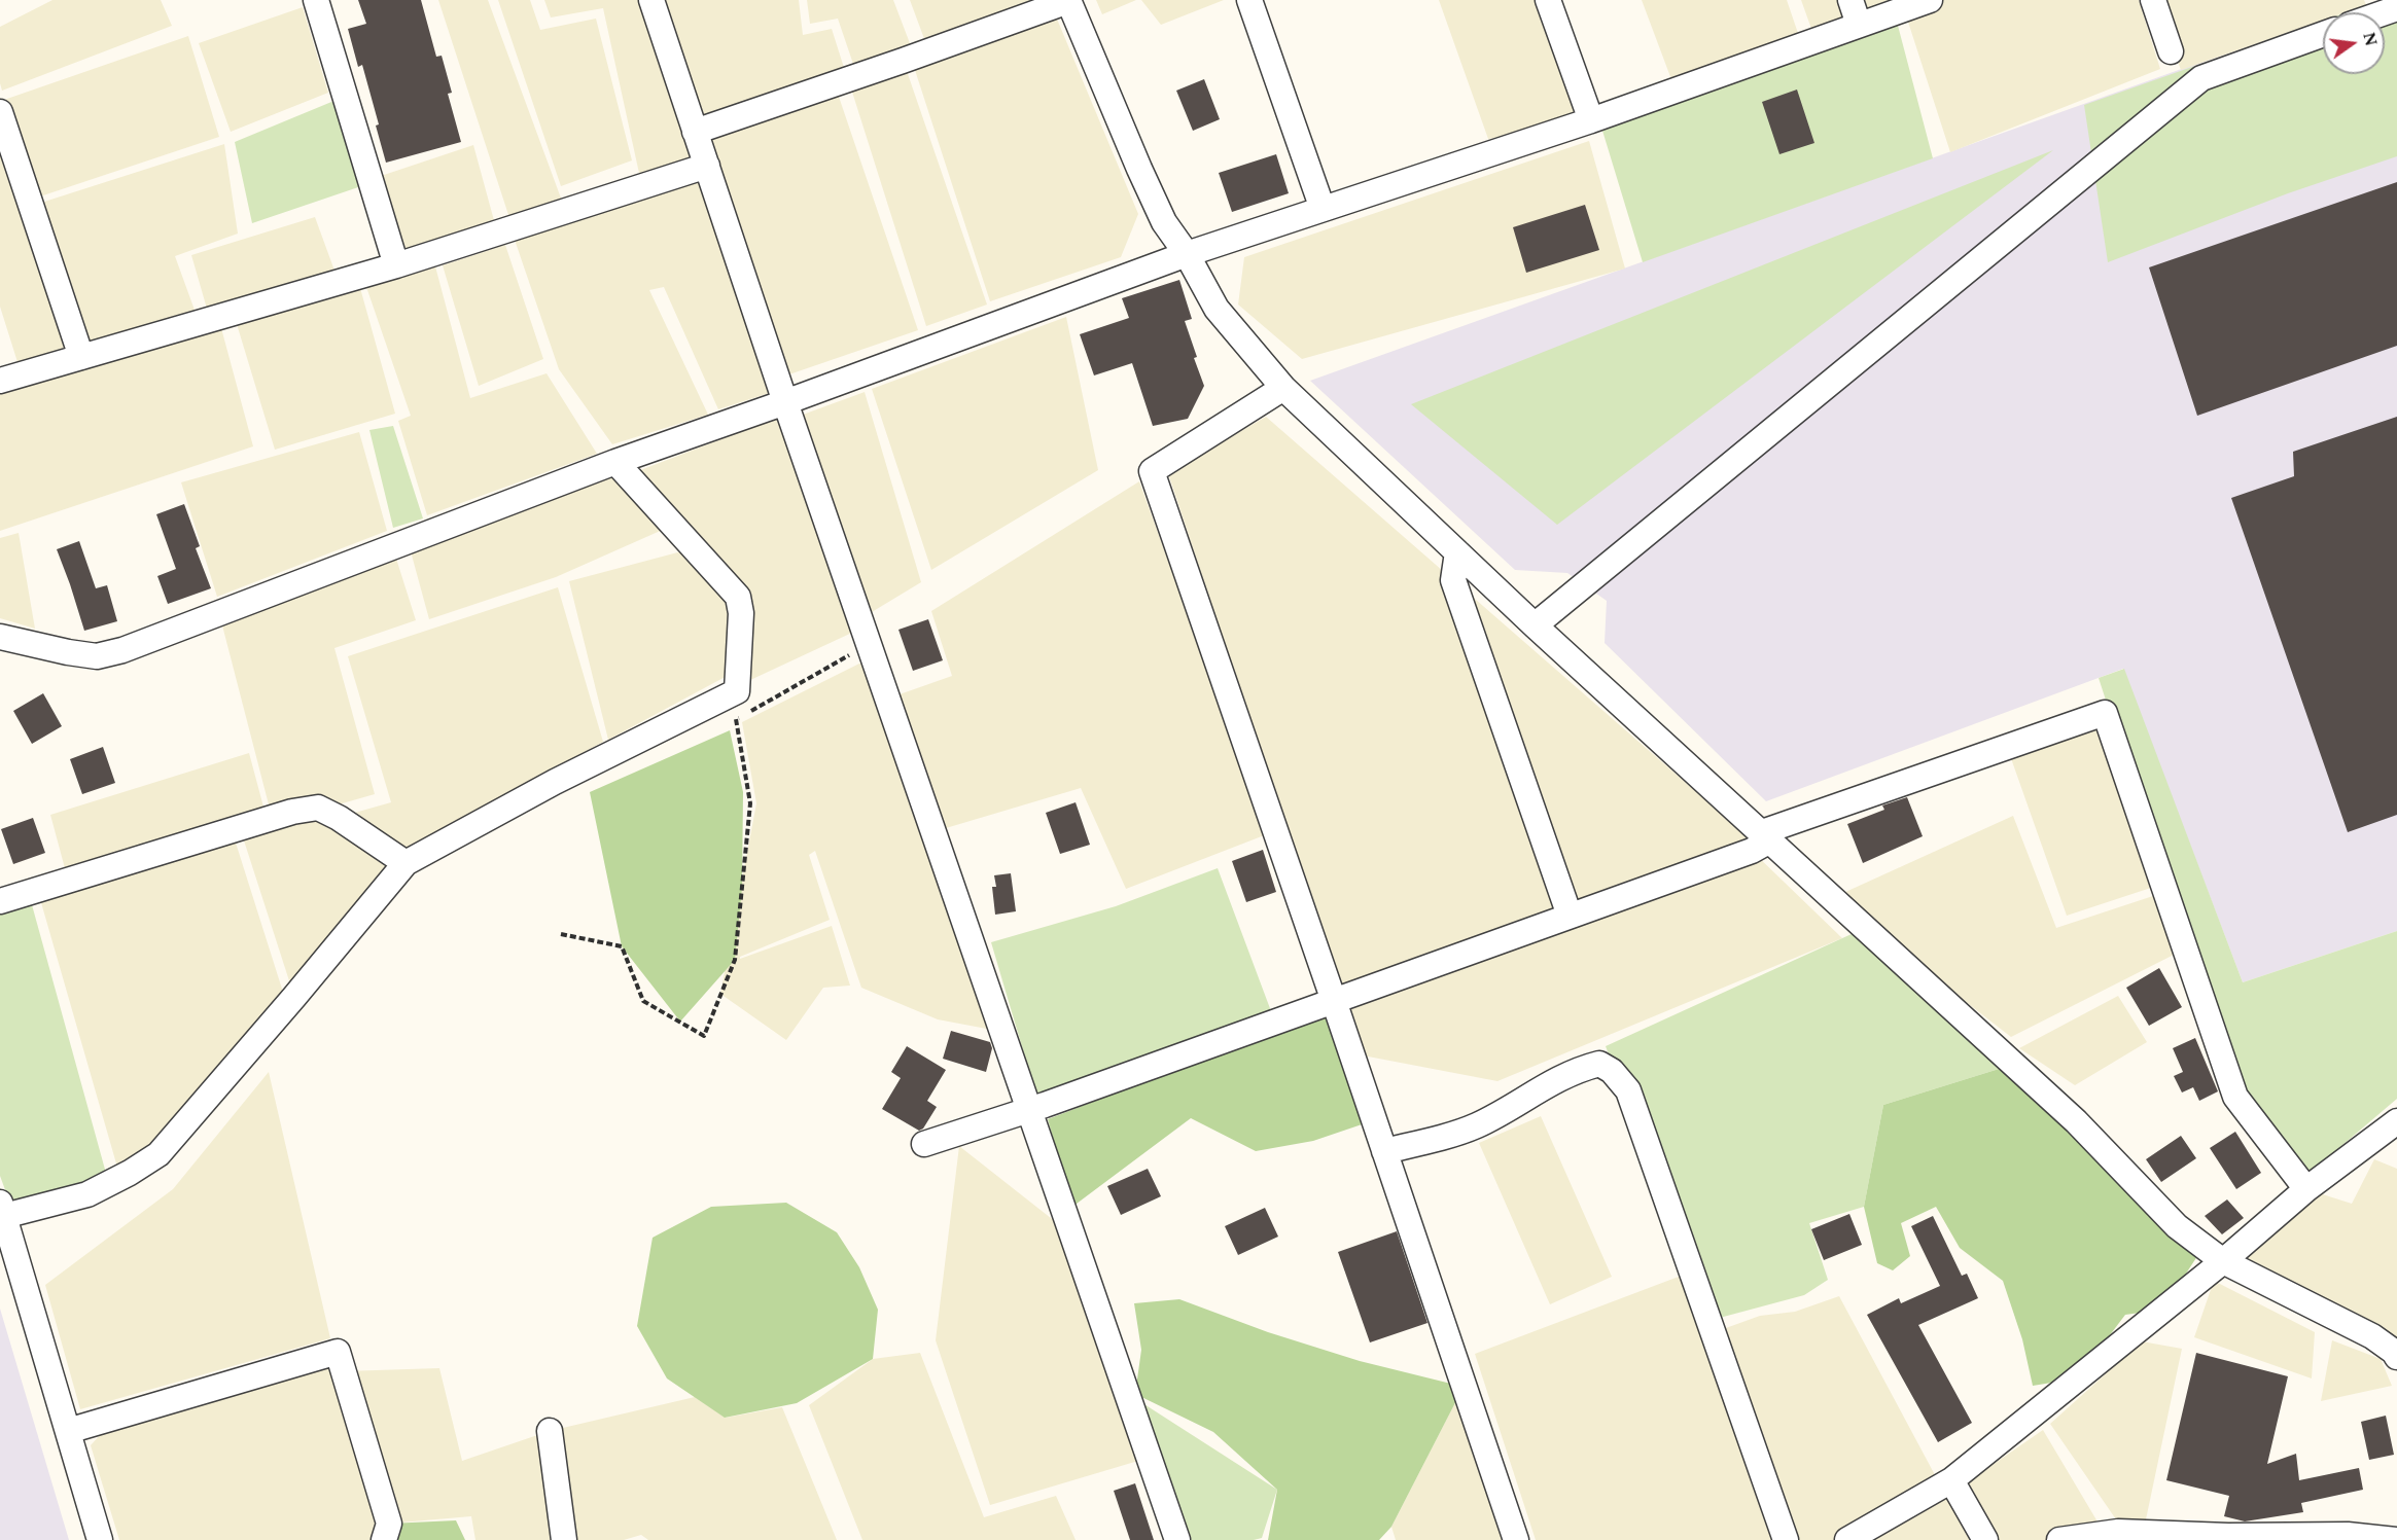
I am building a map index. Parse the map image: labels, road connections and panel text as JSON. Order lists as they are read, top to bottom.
{
  "north": "right"
}
